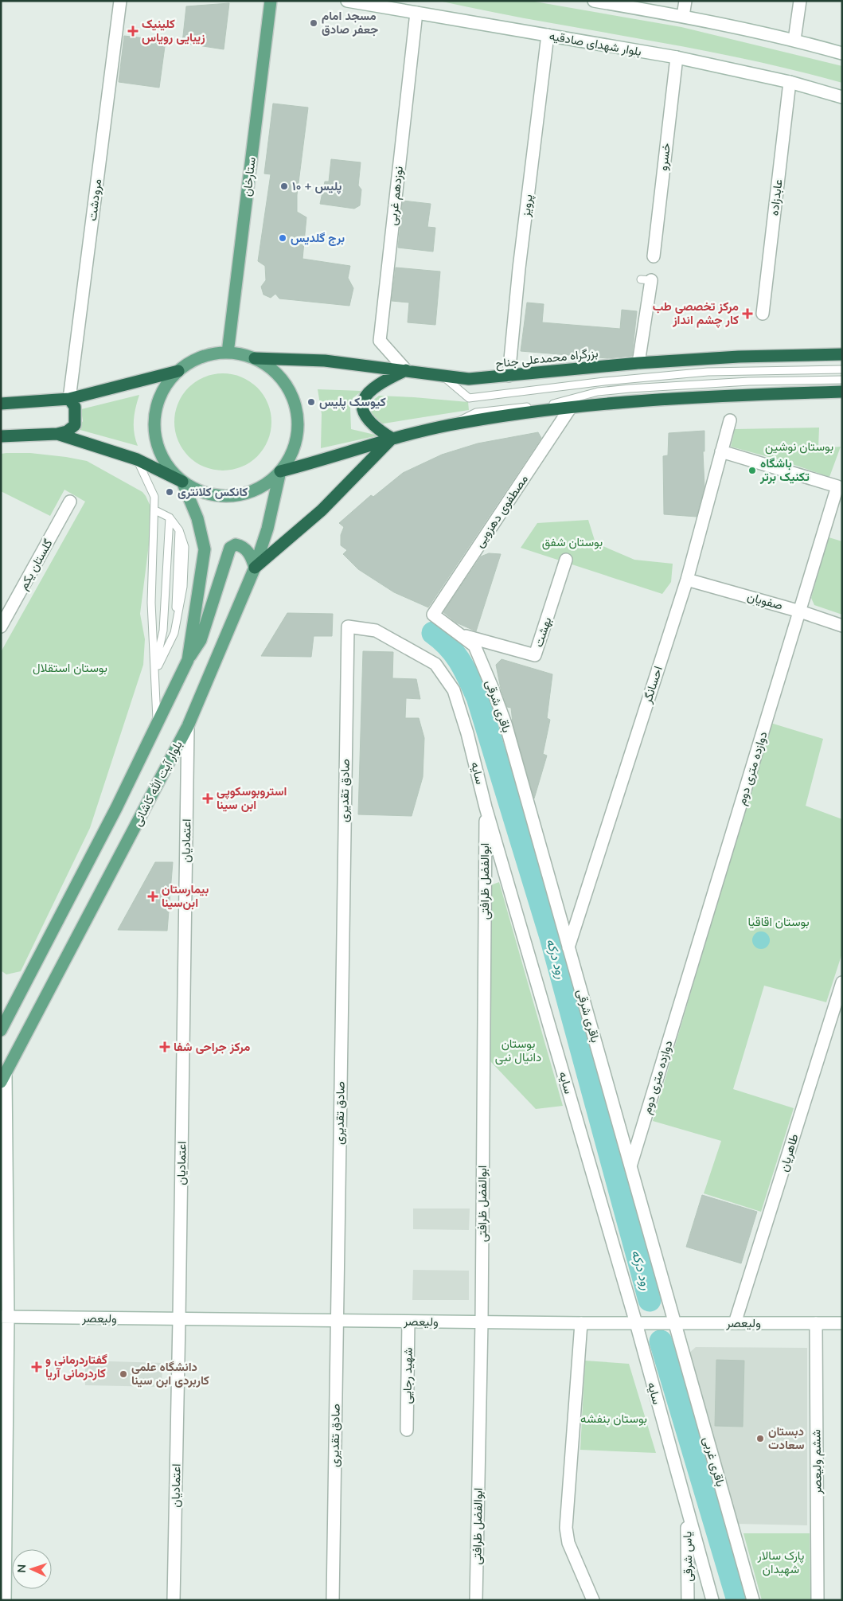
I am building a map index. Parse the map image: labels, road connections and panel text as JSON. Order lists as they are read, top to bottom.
{
  "streets": {
    "highway": ["بزرگراه محمدعلی جناح"],
    "main road": ["ستارخان", "بلوار آیت الله کاشانی"],
    "street": [
      "بلوار شهدای صادقیه",
      "خسرو",
      "نوزدهم غربی",
      "عابدزاده",
      "مرودشت",
      "پرویز",
      "مصطفوی دهزویی",
      "گلستان یکم",
      "صفویان",
      "بهشت",
      "احسانگر",
      "باقری شرقی",
      "دوازده متری دوم",
      "سایه",
      "صادق تقدیری",
      "اعتمادیان",
      "ابوالفضل ظرافتی",
      "طاهریان",
      "ولیعصر",
      "شهید رجایی",
      "باقری غربی",
      "ششم ولیعصر",
      "یاس شرقی"
    ]
  },
  "crossings": [
    ["بلوار شهدای صادقیه", "خسرو"],
    ["بلوار شهدای صادقیه", "نوزدهم غربی"],
    ["بلوار شهدای صادقیه", "عابدزاده"],
    ["بلوار شهدای صادقیه", "پرویز"],
    ["نوزدهم غربی", "بزرگراه محمدعلی جناح"],
    ["پرویز", "بزرگراه محمدعلی جناح"],
    ["مصطفوی دهزویی", "باقری شرقی"],
    ["صفویان", "احسانگر"],
    ["صفویان", "دوازده متری دوم"],
    ["بهشت", "باقری شرقی"],
    ["احسانگر", "باقری شرقی"],
    ["احسانگر", "دوازده متری دوم"],
    ["باقری شرقی", "دوازده متری دوم"],
    ["باقری شرقی", "ولیعصر"],
    ["باقری شرقی", "باقری غربی"],
    ["سایه", "صادق تقدیری"],
    ["سایه", "ابوالفضل ظرافتی"],
    ["سایه", "ولیعصر"],
    ["سایه", "یاس شرقی"],
    ["بلوار آیت الله کاشانی", "اعتمادیان"],
    ["صادق تقدیری", "ولیعصر"],
    ["اعتمادیان", "ولیعصر"],
    ["ابوالفضل ظرافتی", "ولیعصر"],
    ["طاهریان", "ولیعصر"],
    ["ولیعصر", "شهید رجایی"],
    ["ولیعصر", "باقری غربی"],
    ["ولیعصر", "ششم ولیعصر"]
  ],
  "water": ["رود درکه"],
  "parks": [
    "بوستان نوشین",
    "بوستان شفق",
    "بوستان استقلال",
    "بوستان اقاقیا",
    "بوستان دانیال نبی",
    "بوستان بنفشه",
    "پارک سالار شهیدان"
  ],
  "places": {
    "other": [
      "مسجد امام جعفر صادق",
      "پلیس + ۱۰",
      "برج گلدیس",
      "کیوسک پلیس",
      "باشگاه تکنیک برتر",
      "کانکس کلانتری",
      "دانشگاه علمی کاربردی ابن سینا",
      "دبستان سعادت"
    ],
    "health": [
      "کلینیک زیبایی رویاس",
      "مرکز تخصصی طب کار چشم انداز",
      "استروبوسکوپی ابن سینا",
      "بیمارستان ابن‌سینا",
      "مرکز جراحی شفا",
      "گفتاردرمانی و کاردرمانی آریا"
    ]
  },
  "north": "left"
}
